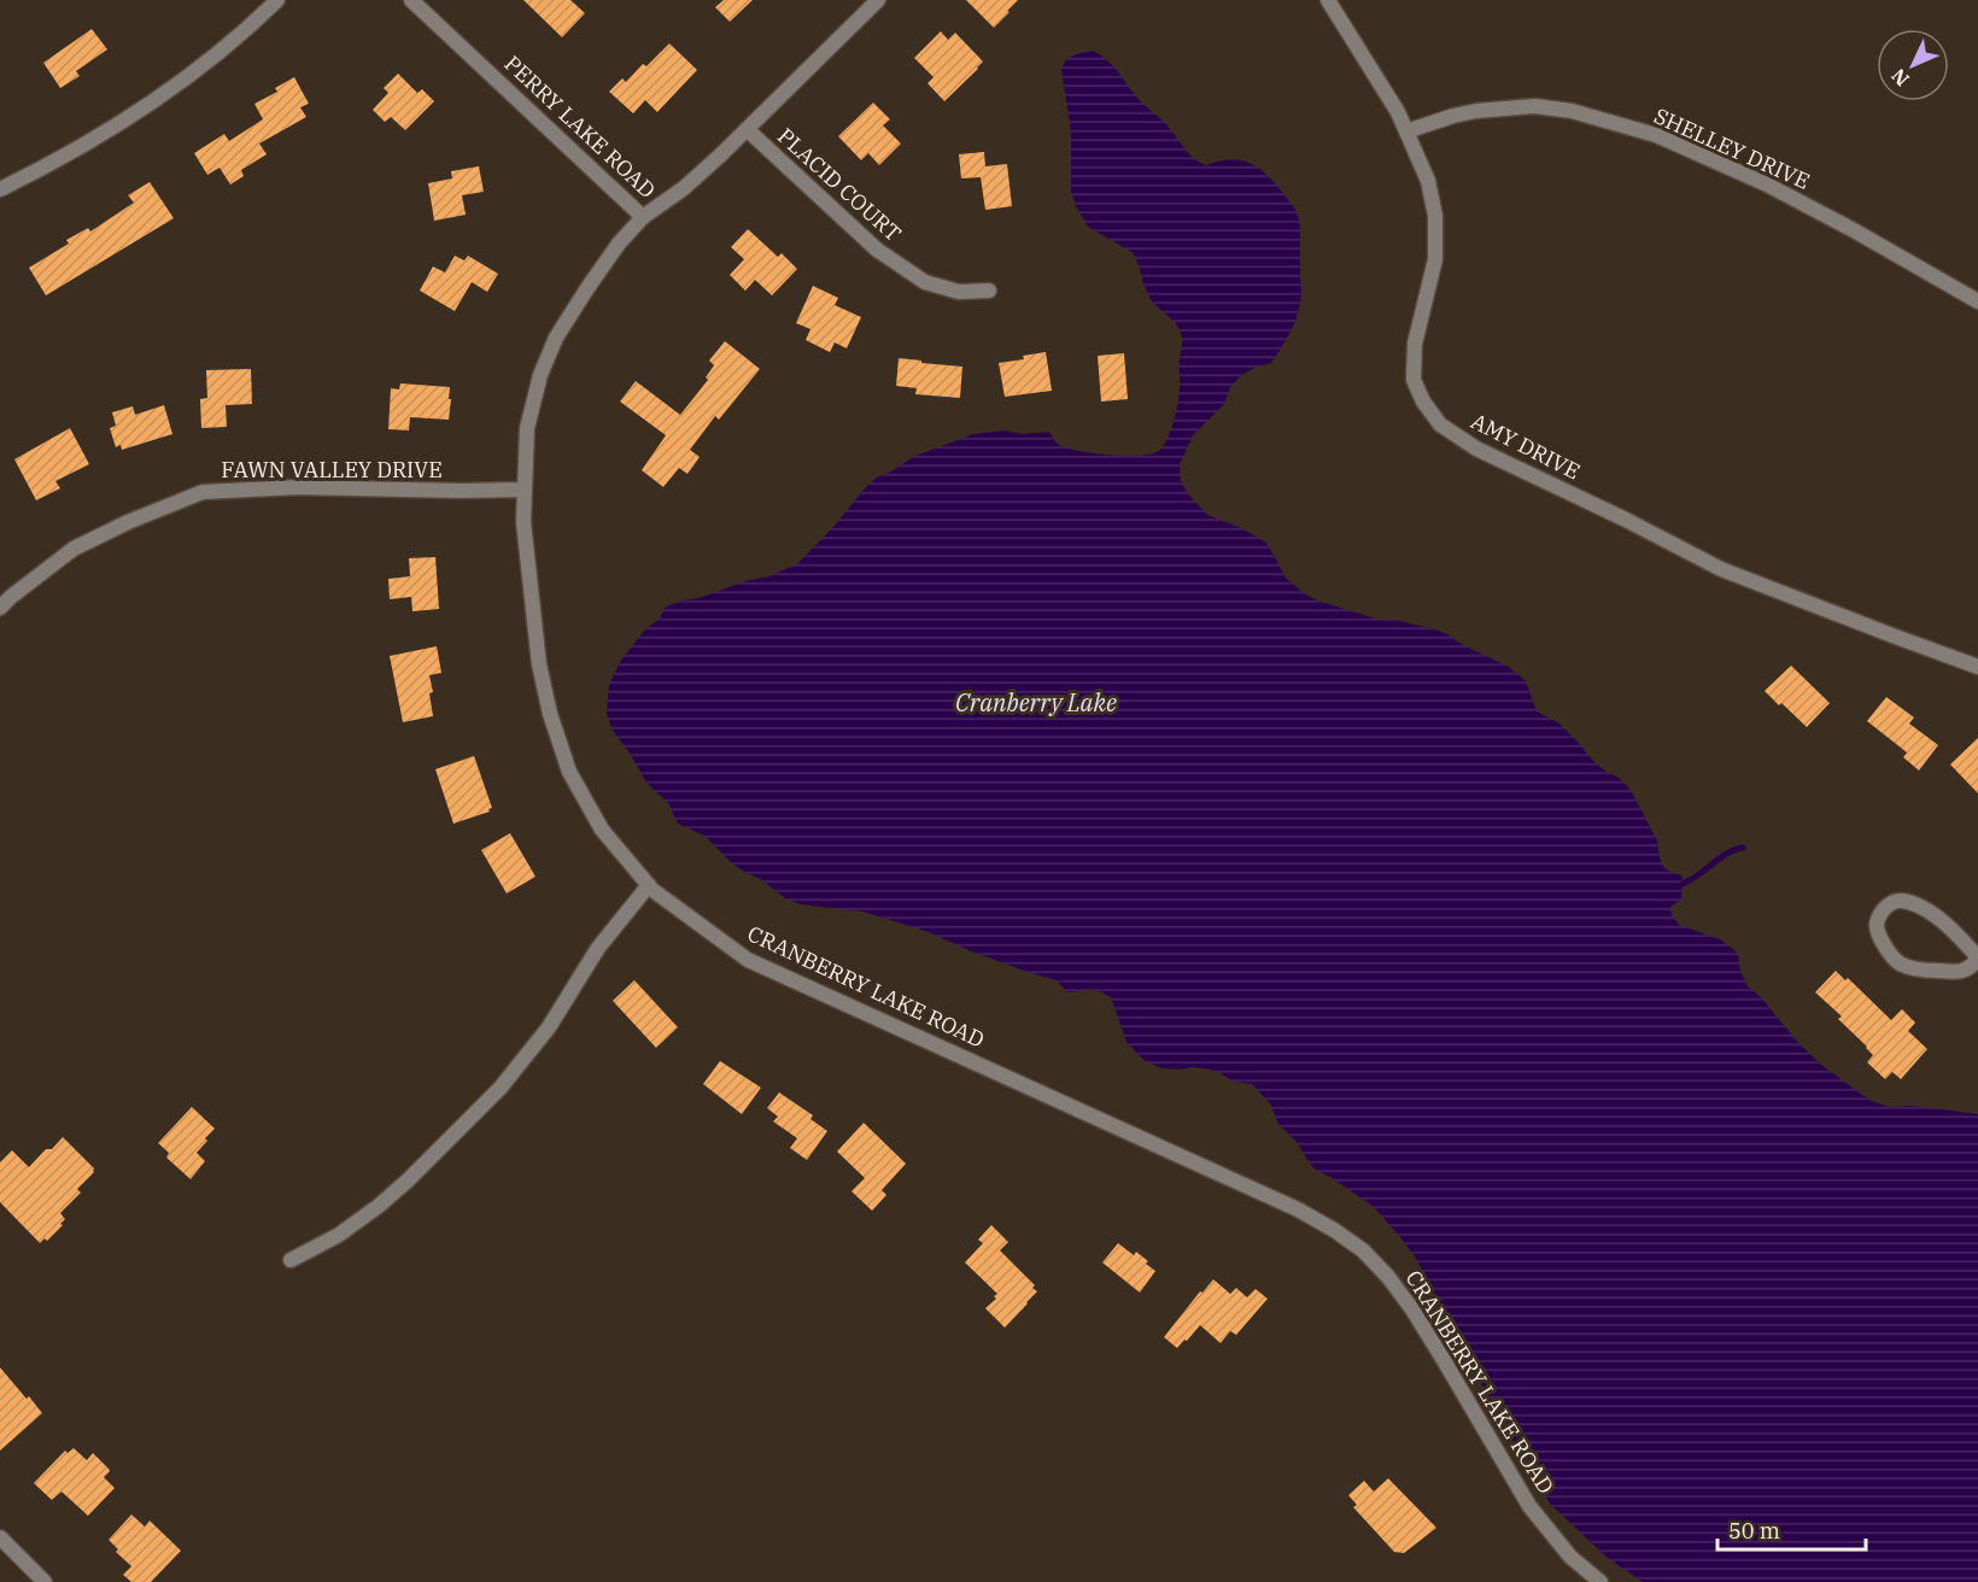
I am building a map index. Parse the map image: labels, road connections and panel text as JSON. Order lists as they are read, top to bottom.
{
  "streets": {
    "street": [
      "PERRY LAKE ROAD",
      "SHELLEY DRIVE",
      "PLACID COURT",
      "AMY DRIVE",
      "FAWN VALLEY DRIVE",
      "CRANBERRY LAKE ROAD"
    ]
  },
  "crossings": [
    ["PERRY LAKE ROAD", "PLACID COURT"],
    ["PERRY LAKE ROAD", "CRANBERRY LAKE ROAD"],
    ["SHELLEY DRIVE", "AMY DRIVE"],
    ["FAWN VALLEY DRIVE", "CRANBERRY LAKE ROAD"]
  ],
  "water": ["Cranberry Lake"],
  "scale_bar": "50 m",
  "north": "bottom left"
}
